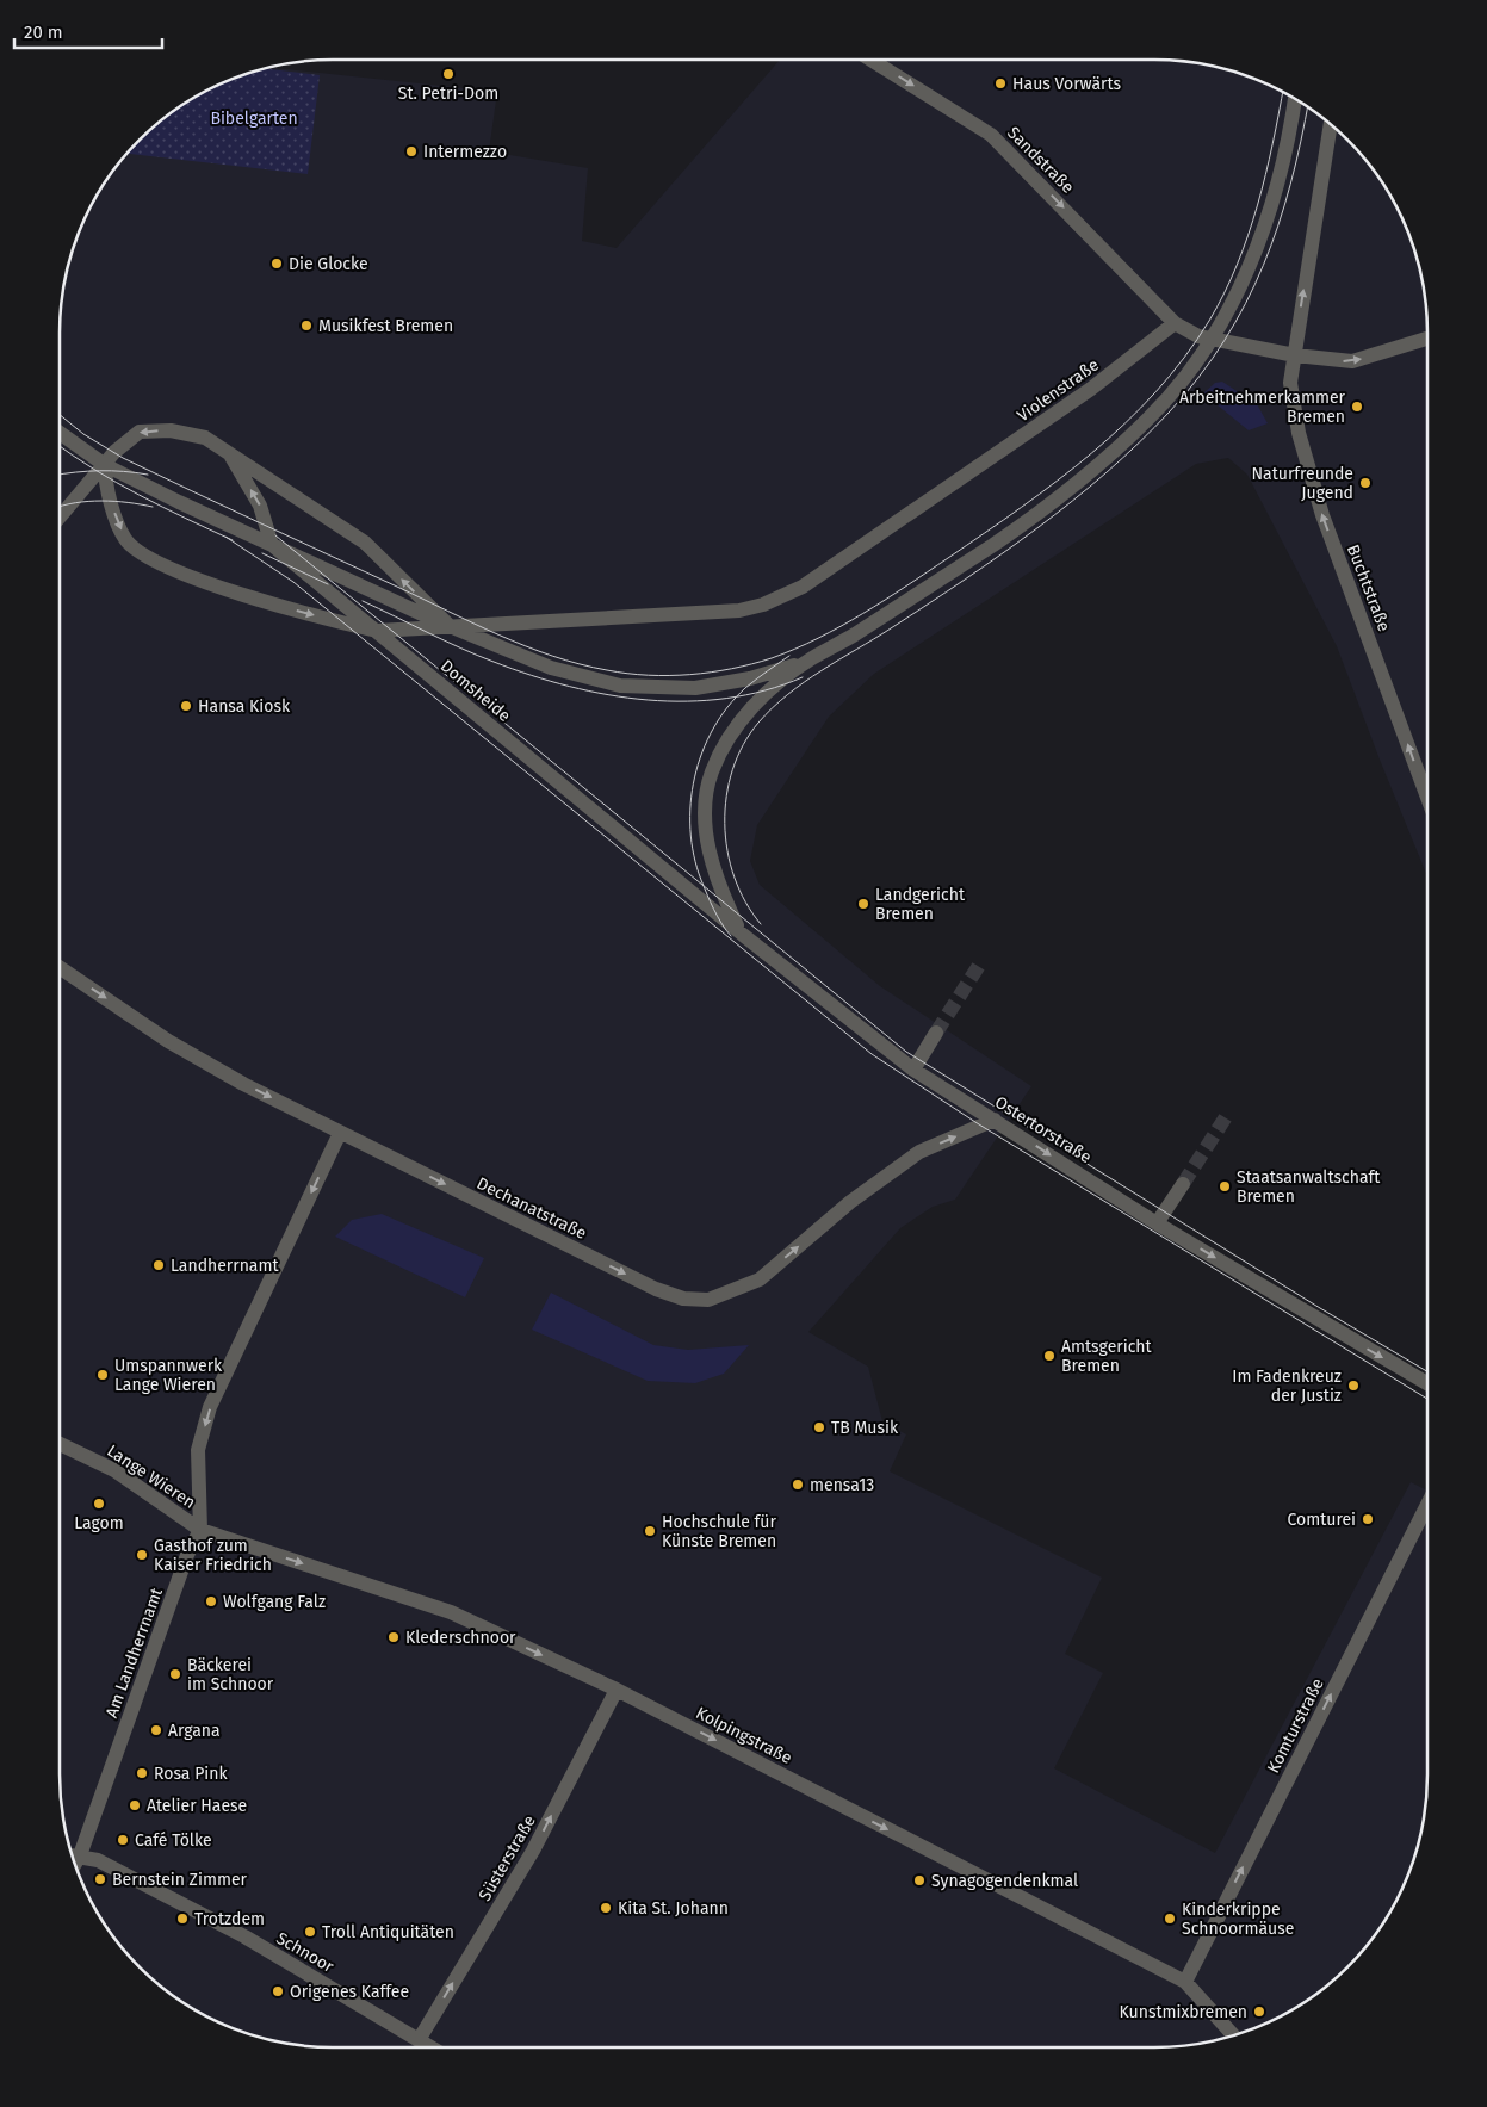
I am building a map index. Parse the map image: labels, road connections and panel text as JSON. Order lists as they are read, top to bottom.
{
  "streets": {
    "street": [
      "Sandstraße",
      "Violenstraße",
      "Buchtstraße",
      "Domsheide",
      "Ostertorstraße",
      "Dechanatstraße",
      "Lange Wieren",
      "Am Landherrnamt",
      "Komturstraße",
      "Kolpingstraße",
      "Süsterstraße",
      "Schnoor"
    ]
  },
  "crossings": [
    ["Sandstraße", "Violenstraße"],
    ["Violenstraße", "Domsheide"],
    ["Domsheide", "Ostertorstraße"],
    ["Ostertorstraße", "Dechanatstraße"],
    ["Dechanatstraße", "Am Landherrnamt"],
    ["Lange Wieren", "Am Landherrnamt"],
    ["Lange Wieren", "Kolpingstraße"],
    ["Am Landherrnamt", "Kolpingstraße"],
    ["Am Landherrnamt", "Schnoor"],
    ["Komturstraße", "Kolpingstraße"],
    ["Kolpingstraße", "Süsterstraße"],
    ["Süsterstraße", "Schnoor"]
  ],
  "one_way": [
    "Sandstraße",
    "Buchtstraße",
    "Ostertorstraße",
    "Dechanatstraße",
    "Am Landherrnamt",
    "Komturstraße",
    "Kolpingstraße",
    "Süsterstraße"
  ],
  "parks": ["Bibelgarten"],
  "places": [
    "St. Petri-Dom",
    "Haus Vorwärts",
    "Intermezzo",
    "Die Glocke",
    "Musikfest Bremen",
    "Arbeitnehmerkammer Bremen",
    "Naturfreunde Jugend",
    "Hansa Kiosk",
    "Landgericht Bremen",
    "Staatsanwaltschaft Bremen",
    "Landherrnamt",
    "Amtsgericht Bremen",
    "Umspannwerk Lange Wieren",
    "Im Fadenkreuz der Justiz",
    "TB Musik",
    "mensa13",
    "Lagom",
    "Comturei",
    "Hochschule für Künste Bremen",
    "Gasthof zum Kaiser Friedrich",
    "Wolfgang Falz",
    "Klederschnoor",
    "Bäckerei im Schnoor",
    "Argana",
    "Rosa Pink",
    "Atelier Haese",
    "Café Tölke",
    "Bernstein Zimmer",
    "Synagogendenkmal",
    "Kita St. Johann",
    "Trotzdem",
    "Kinderkrippe Schnoormäuse",
    "Troll Antiquitäten",
    "Origenes Kaffee",
    "Kunstmixbremen"
  ],
  "scale_bar": "20 m"
}
